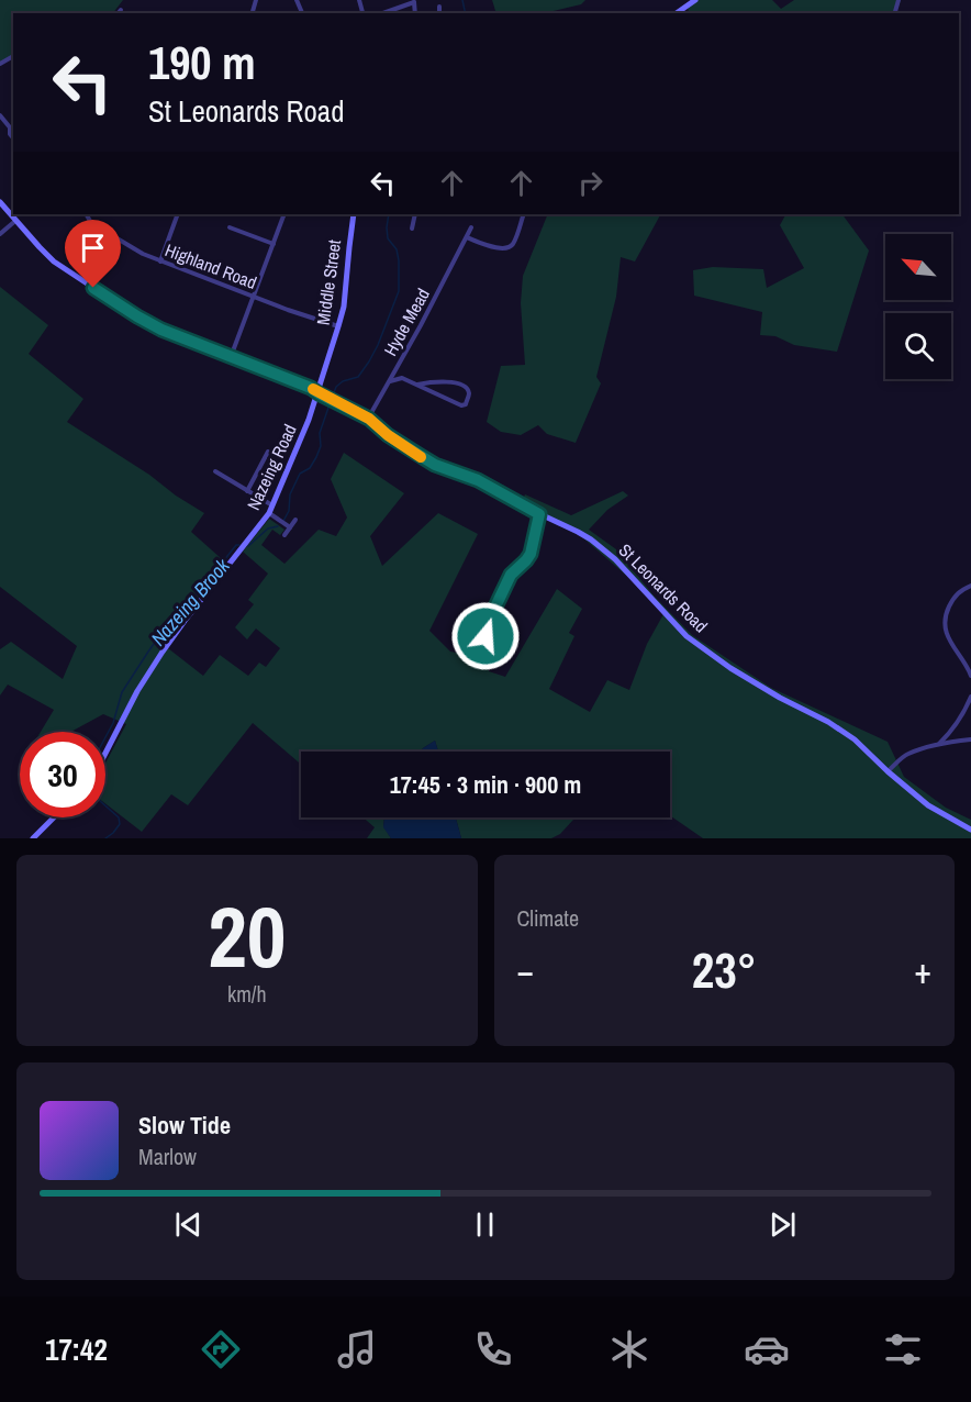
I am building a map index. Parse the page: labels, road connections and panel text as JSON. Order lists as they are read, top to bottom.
{
  "streets": {
    "main road": ["Middle Street", "Nazeing Road", "St Leonards Road"],
    "street": ["Highland Road", "Hyde Mead"]
  },
  "crossings": [
    ["Highland Road", "Middle Street"],
    ["Middle Street", "Nazeing Road"],
    ["Middle Street", "St Leonards Road"],
    ["Hyde Mead", "St Leonards Road"],
    ["Nazeing Road", "St Leonards Road"]
  ],
  "water": ["Nazeing Brook"],
  "north": "top left",
  "page": {
    "turn": ["190 m", "St Leonards Road"],
    "limit": "30",
    "trip": "17:45 · 3 min · 900 m",
    "tile": [
      ["20", "km/h"],
      "Climate"
    ],
    "heat": ["−", "23°", "+"],
    "song": ["Slow Tide", "Marlow"],
    "tabs": "17:42"
  }
}
